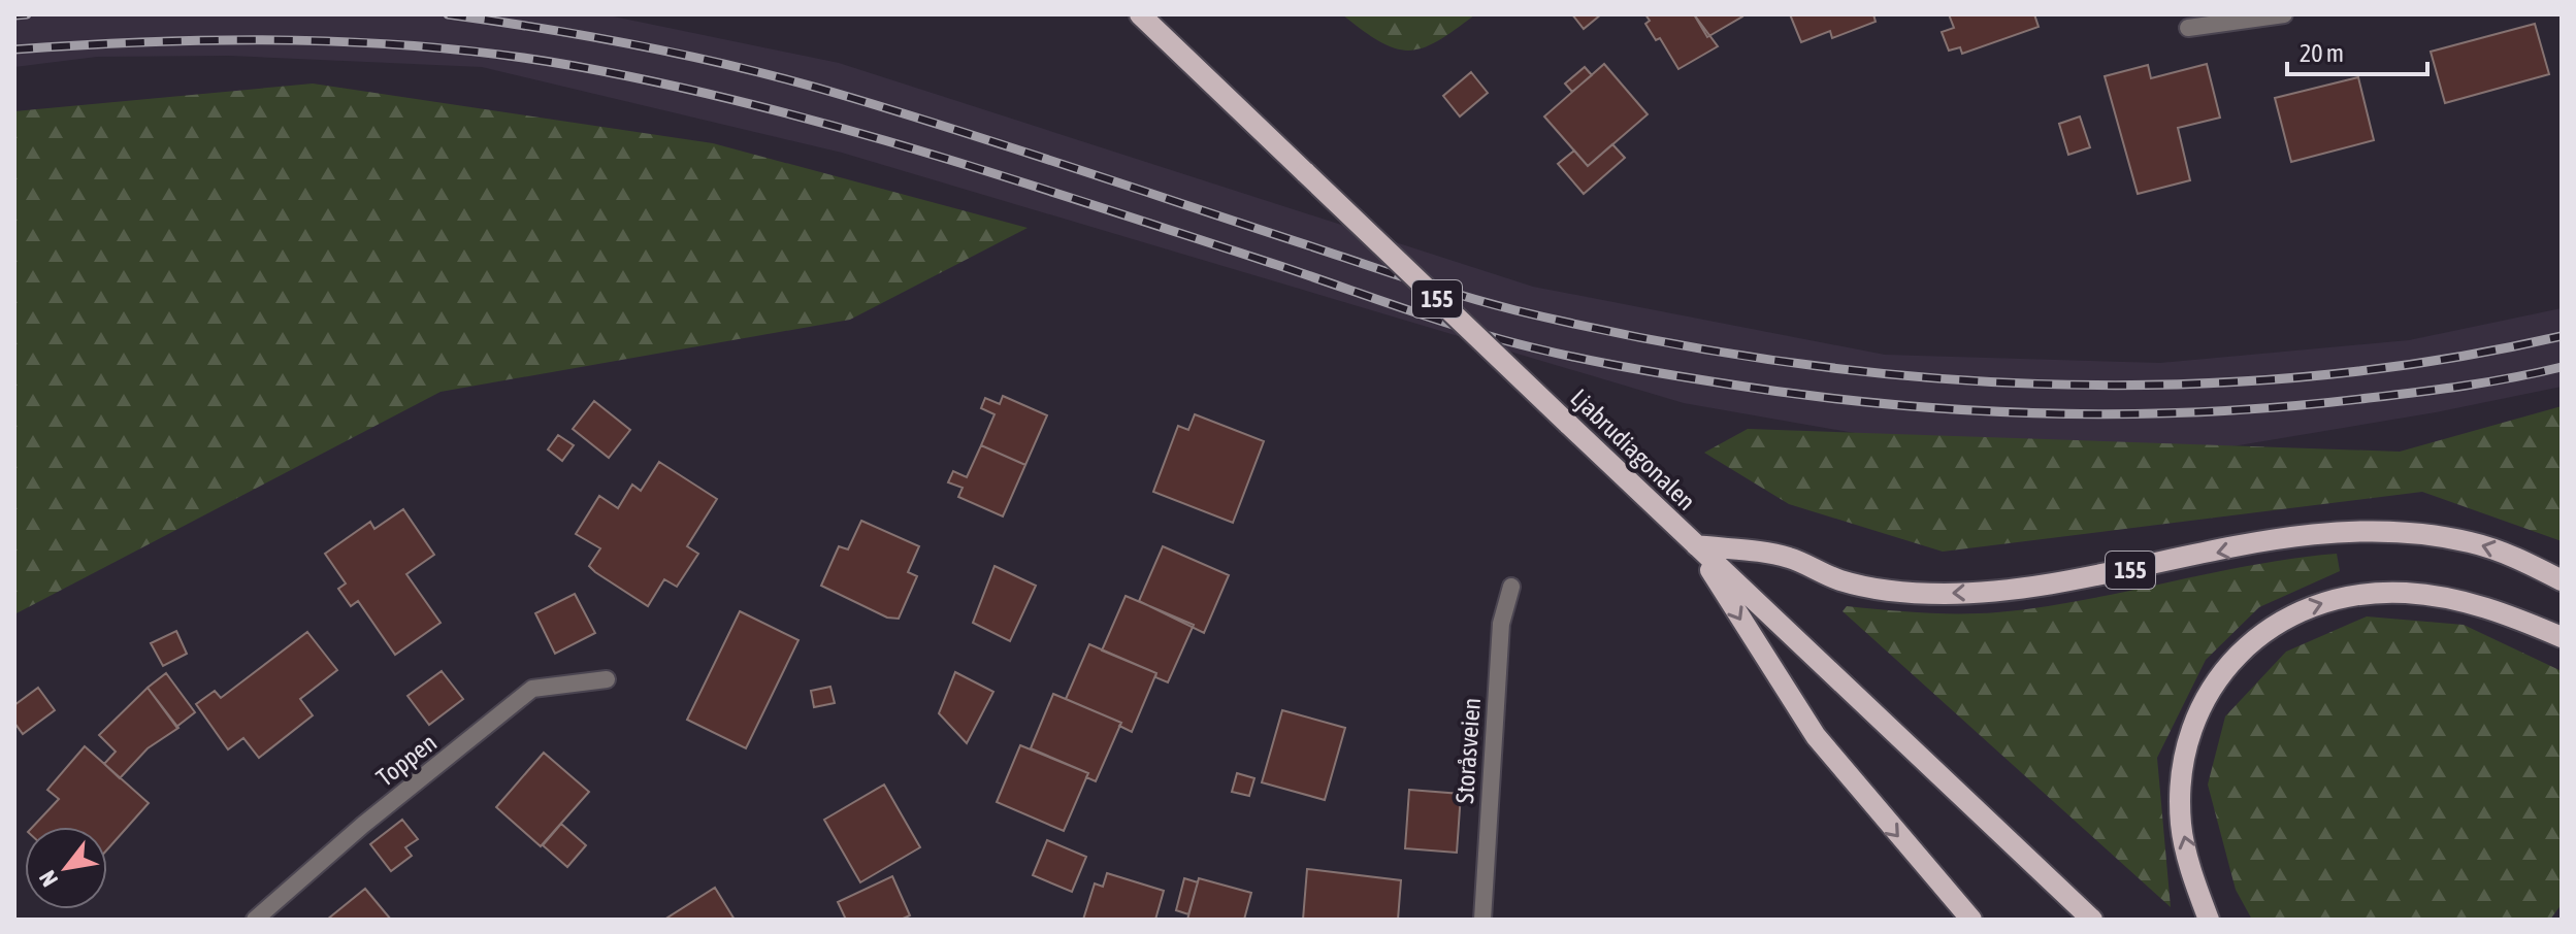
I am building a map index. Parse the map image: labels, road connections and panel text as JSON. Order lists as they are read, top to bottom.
{
  "streets": {
    "main road": ["155", "Ljabrudiagonalen"],
    "street": ["Storåsveien", "Toppen"]
  },
  "crossings": [
    ["155", "Ljabrudiagonalen"]
  ],
  "scale_bar": "20 m",
  "north": "bottom left"
}
